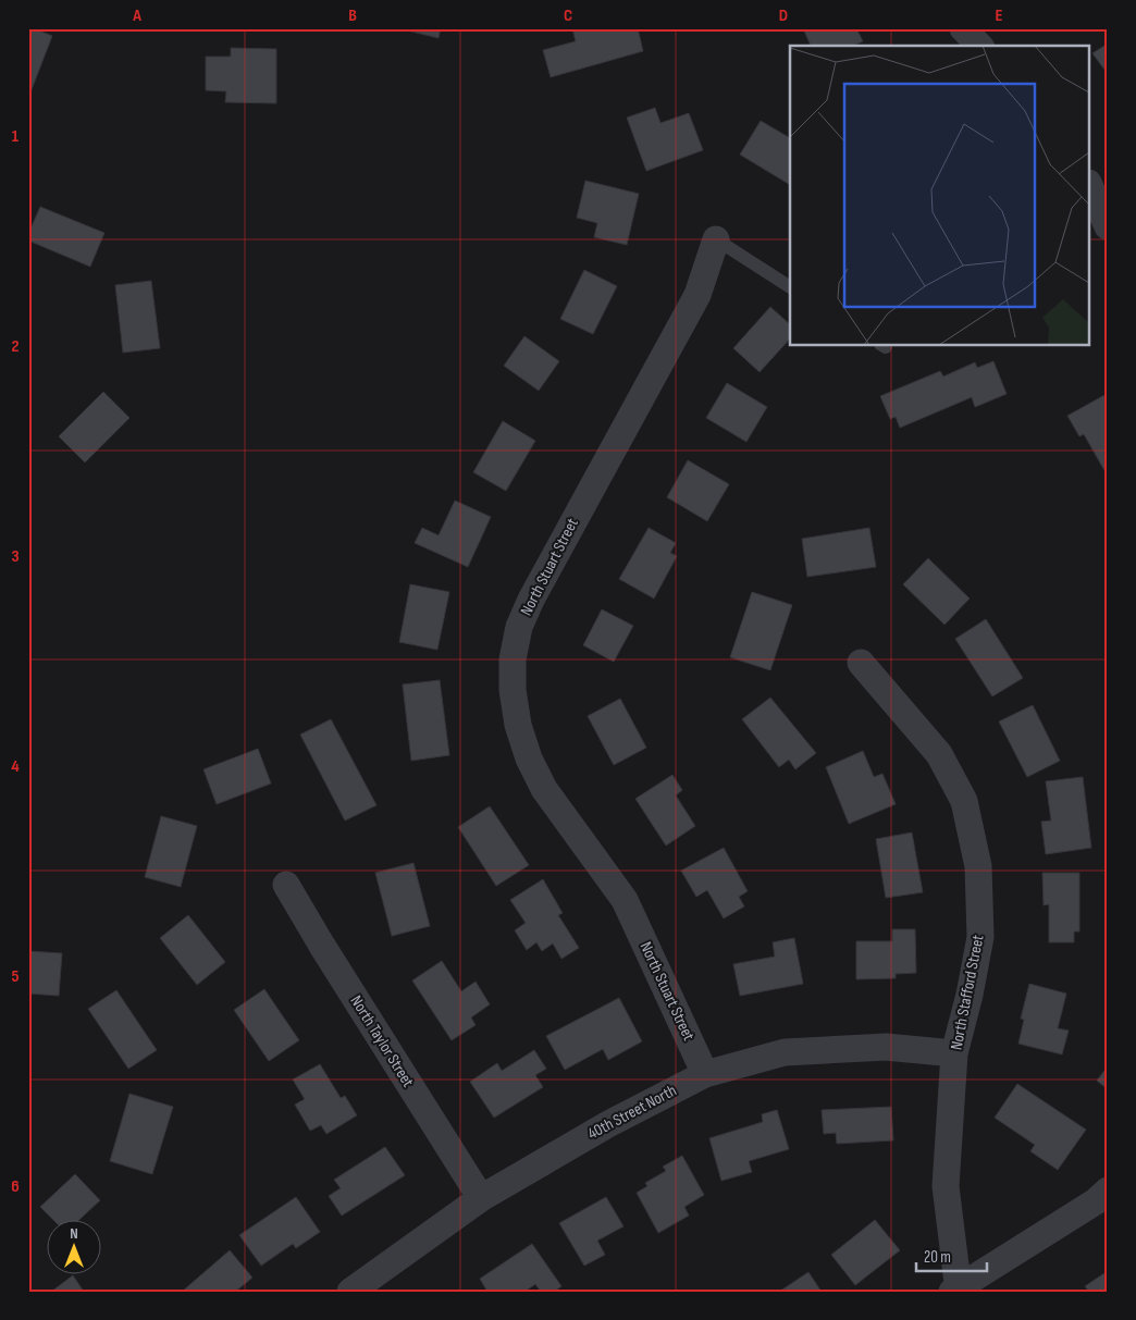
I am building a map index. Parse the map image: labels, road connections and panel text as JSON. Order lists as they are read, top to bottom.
{
  "streets": {
    "street": [
      "North Stuart Street",
      "North Stafford Street",
      "North Taylor Street",
      "40th Street North"
    ]
  },
  "crossings": [
    ["North Stuart Street", "40th Street North"],
    ["North Stafford Street", "40th Street North"],
    ["North Taylor Street", "40th Street North"]
  ],
  "scale_bar": "20 m",
  "north": "top",
  "grid": {
    "columns": [
      "A",
      "B",
      "C",
      "D",
      "E"
    ],
    "rows": [
      "1",
      "2",
      "3",
      "4",
      "5",
      "6"
    ]
  }
}
